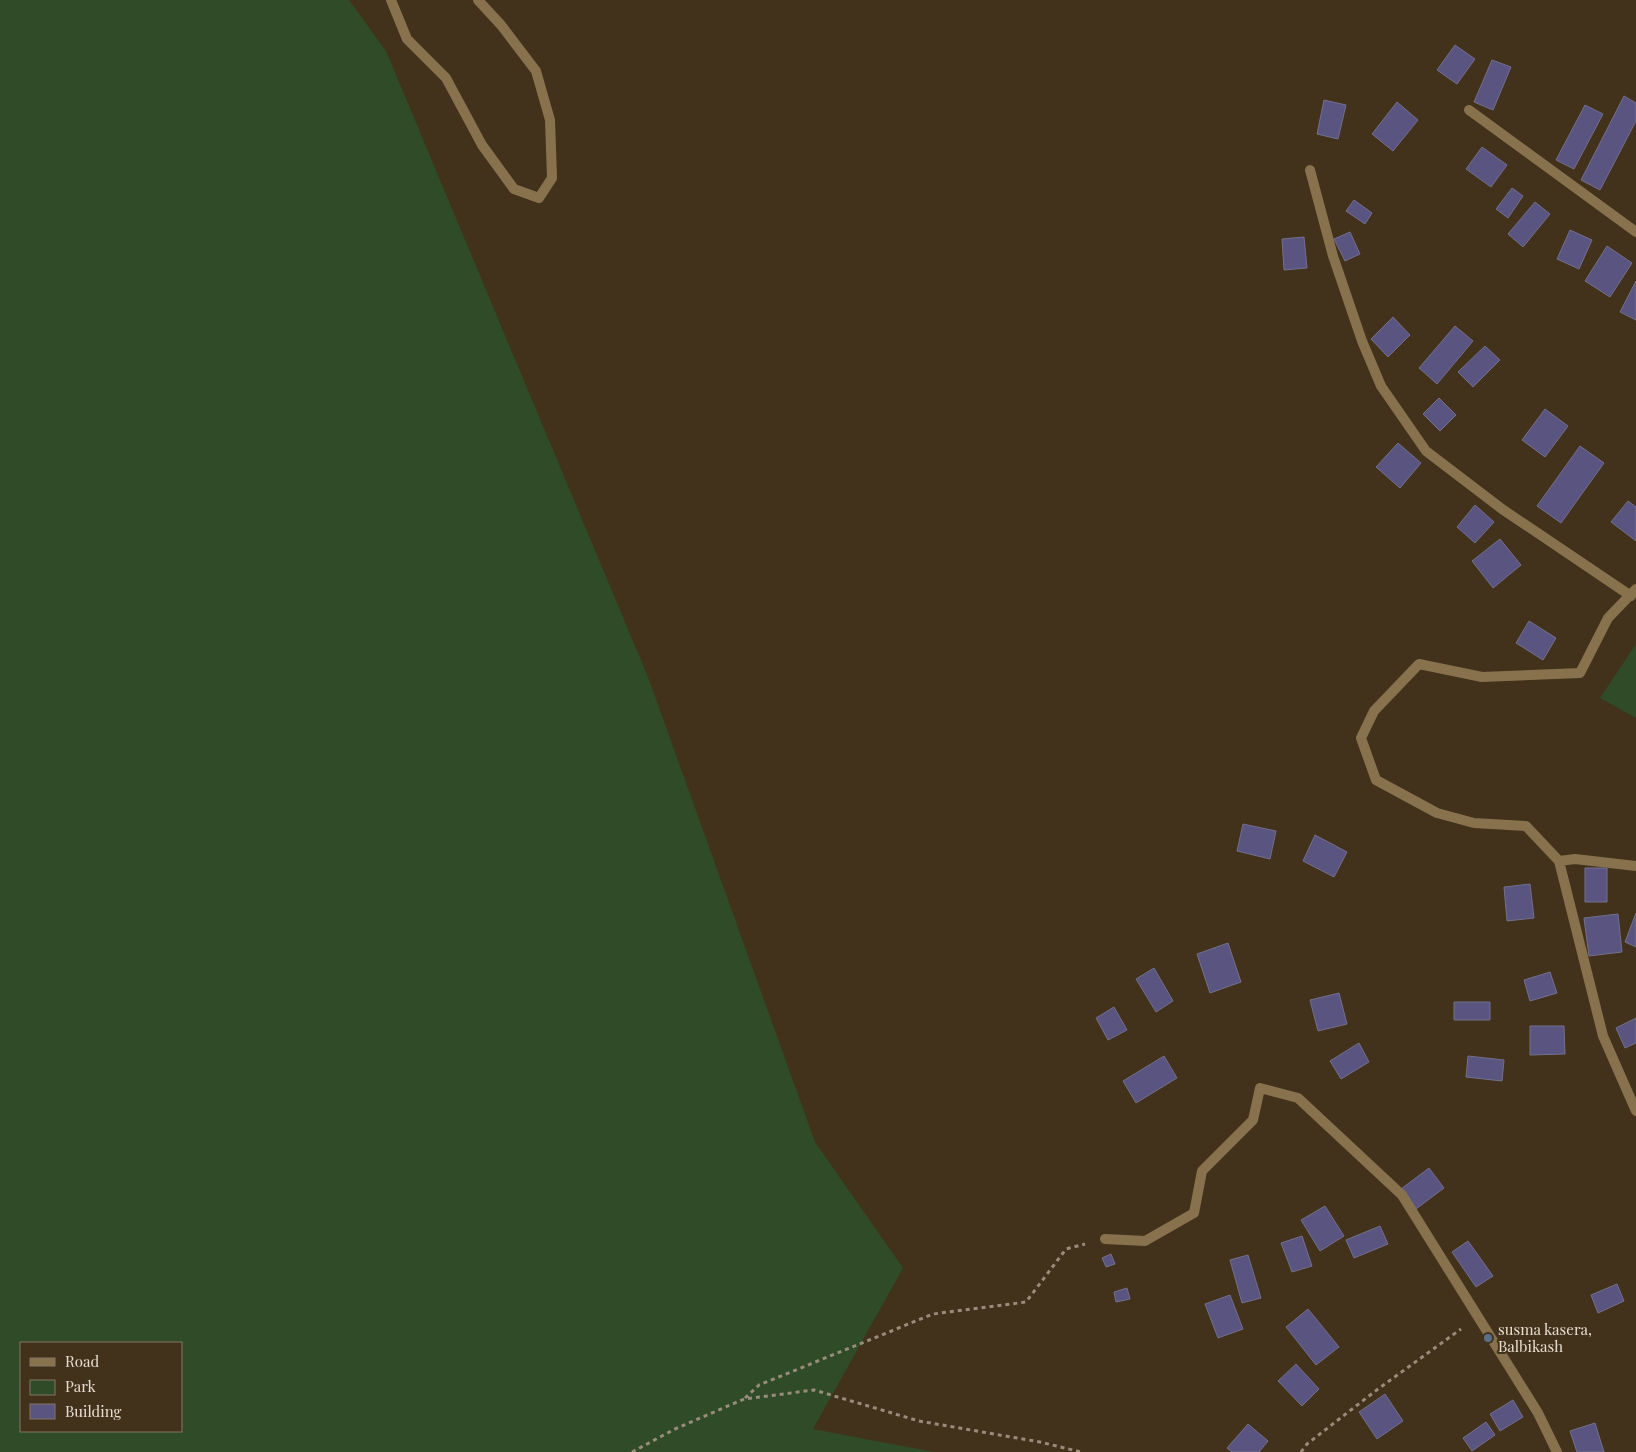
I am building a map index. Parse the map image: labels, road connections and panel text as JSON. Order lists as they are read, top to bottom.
{
  "places": ["susma kasera, Balbikash"],
  "legend": ["Road", "Park", "Building"]
}
